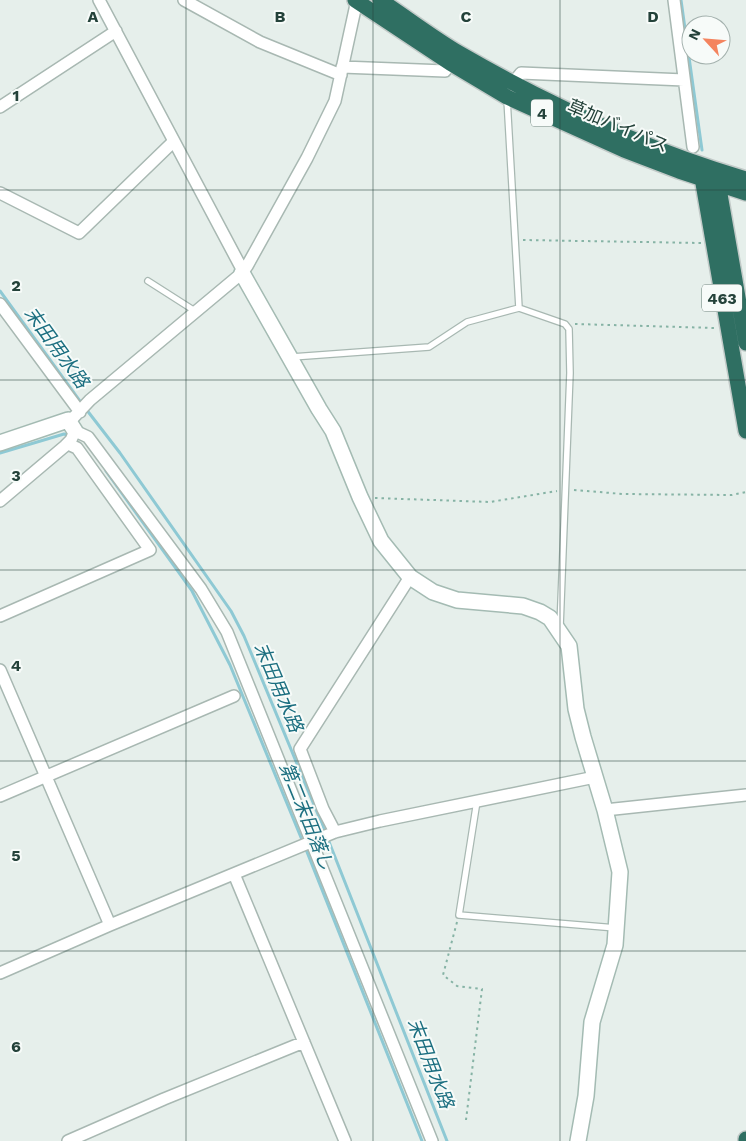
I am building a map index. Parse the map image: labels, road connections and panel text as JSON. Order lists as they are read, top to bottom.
{
  "streets": {
    "highway": ["4", "草加バイパス", "463"]
  },
  "crossings": [
    ["草加バイパス", "463"]
  ],
  "water": ["末田用水路", "第二末田落し"],
  "north": "top left",
  "grid": {
    "columns": [
      "A",
      "B",
      "C",
      "D"
    ],
    "rows": [
      "1",
      "2",
      "3",
      "4",
      "5",
      "6"
    ]
  }
}
